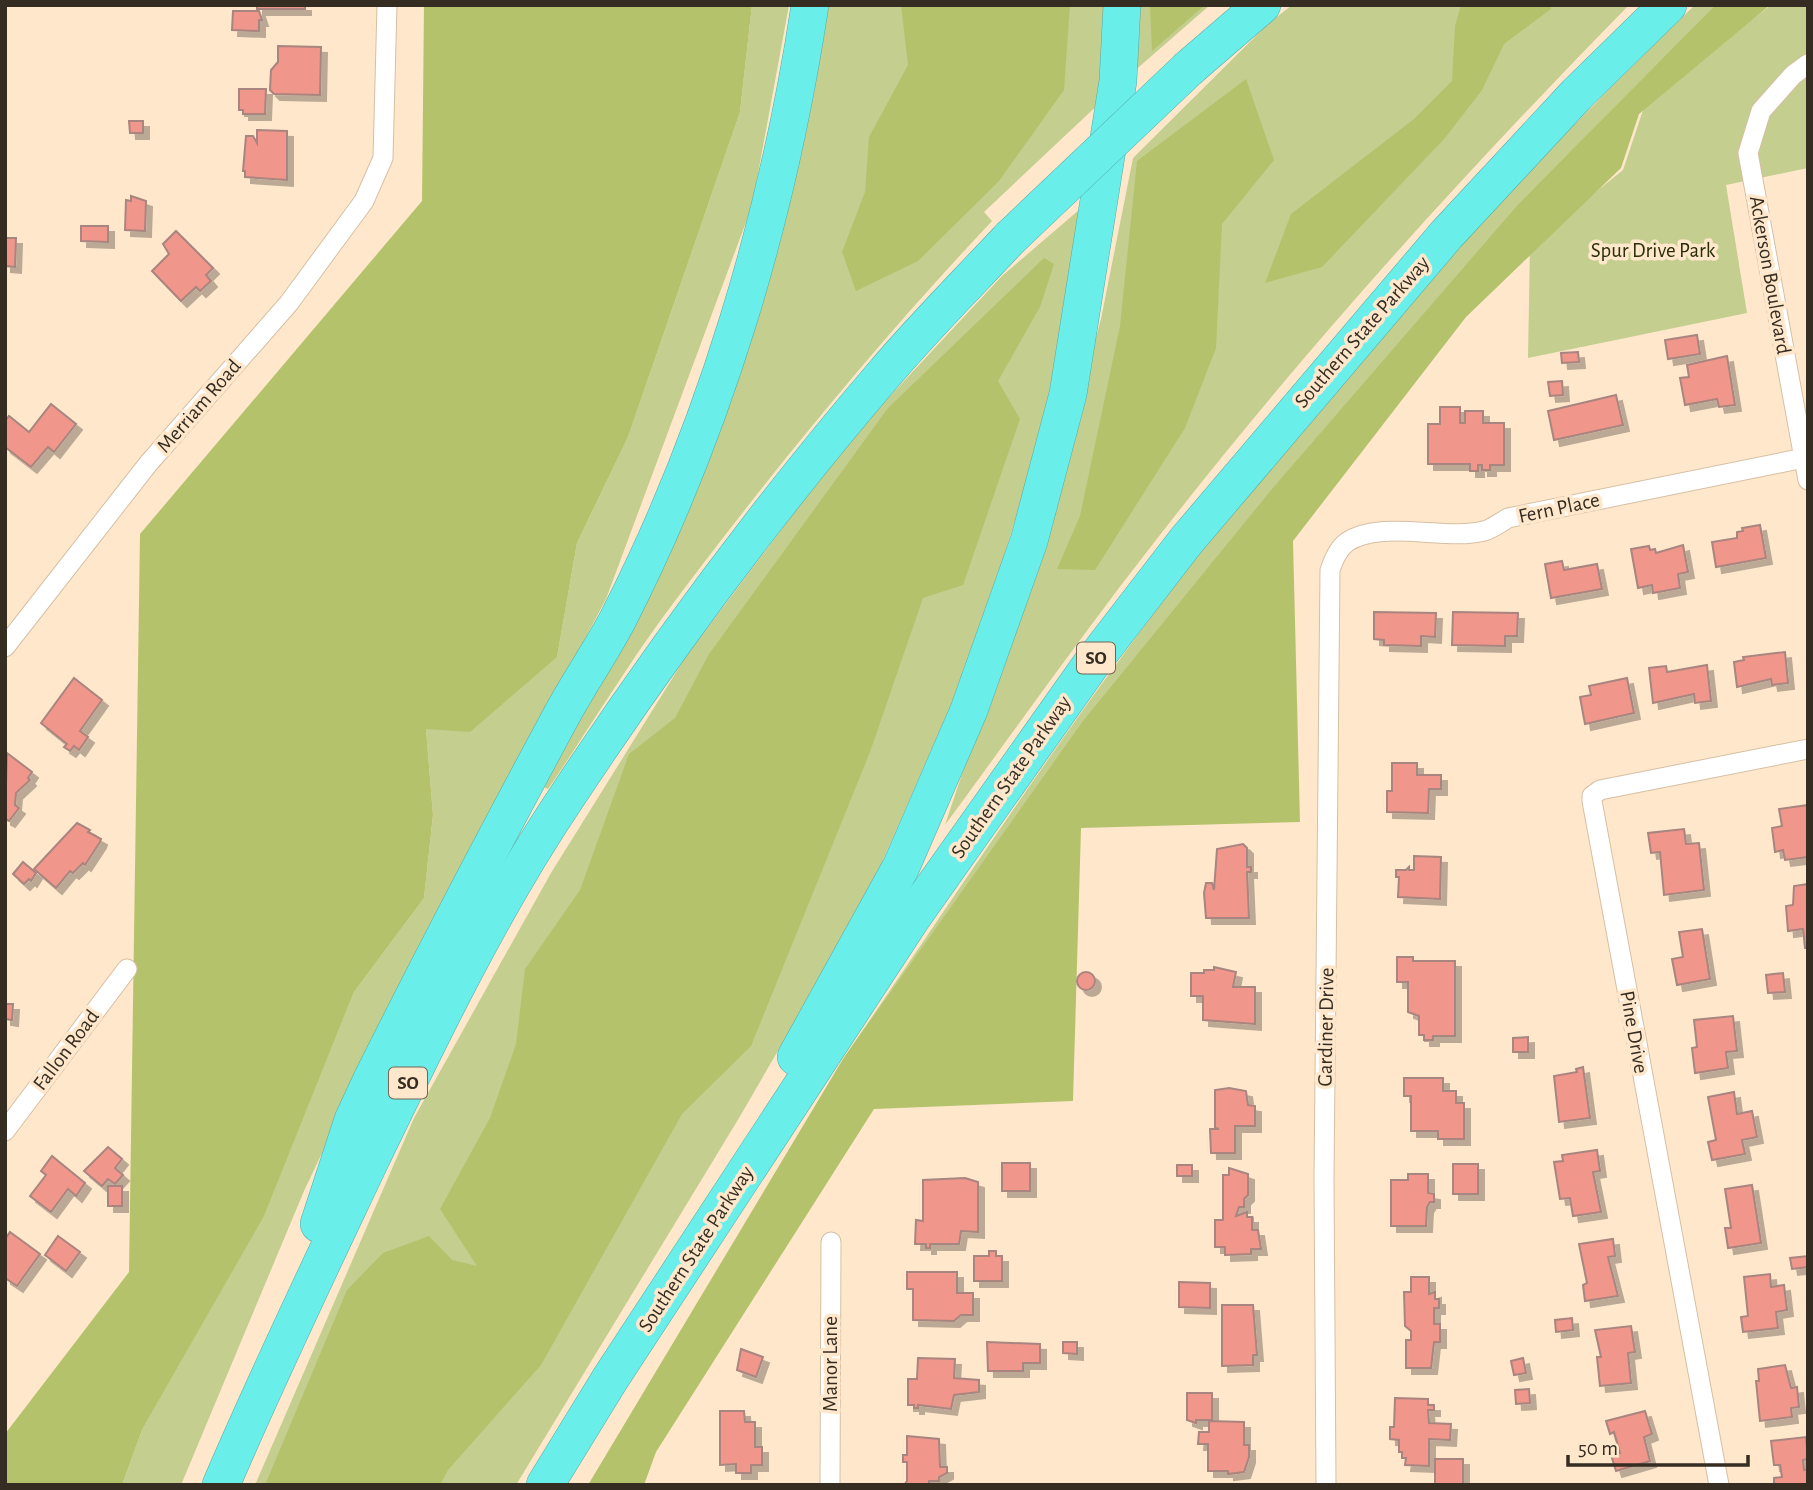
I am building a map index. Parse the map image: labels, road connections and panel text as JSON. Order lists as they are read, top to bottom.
{
  "streets": {
    "highway": ["Southern State Parkway", "SO"],
    "street": [
      "Ackerson Boulevard",
      "Merriam Road",
      "Fern Place",
      "Gardiner Drive",
      "Pine Drive",
      "Fallon Road",
      "Manor Lane"
    ]
  },
  "crossings": [
    ["Ackerson Boulevard", "Fern Place"],
    ["Fern Place", "Gardiner Drive"]
  ],
  "parks": ["Spur Drive Park"],
  "scale_bar": "50 m"
}
